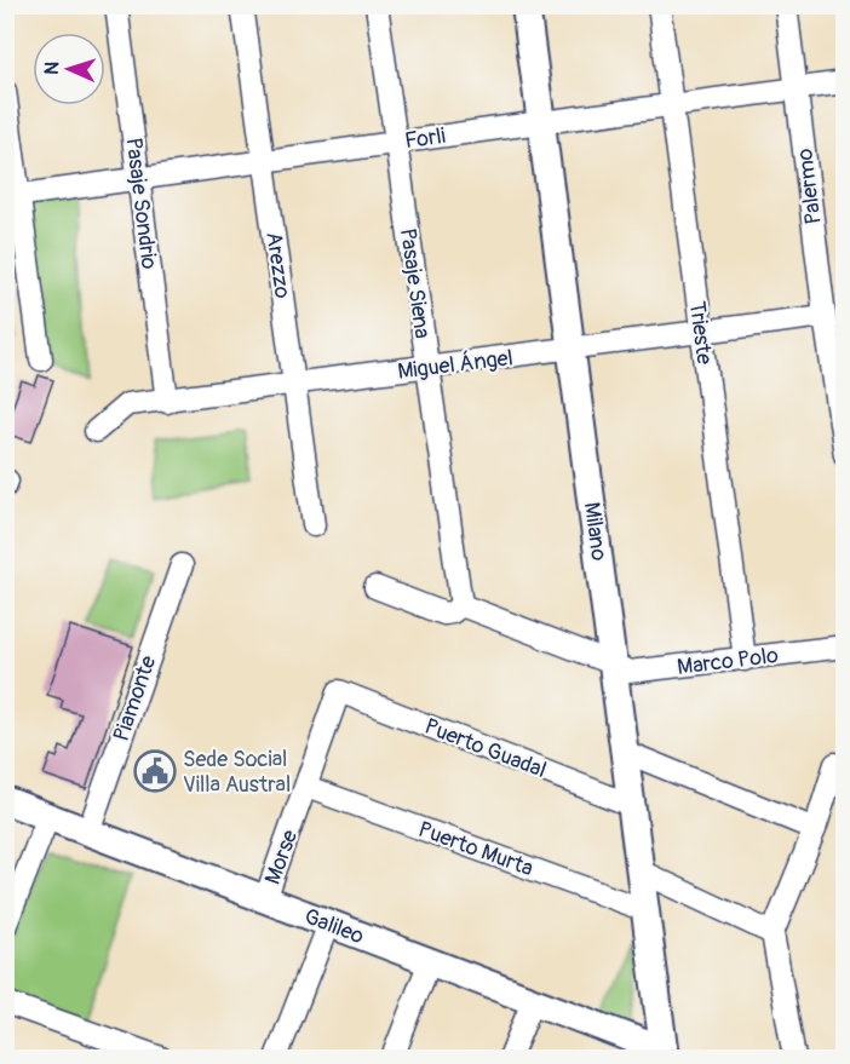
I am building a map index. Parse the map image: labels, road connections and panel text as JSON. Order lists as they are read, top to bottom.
{
  "streets": {
    "street": [
      "Forli",
      "Palermo",
      "Pasaje Sondrio",
      "Arezzo",
      "Pasaje Siena",
      "Trieste",
      "Miguel Ángel",
      "Milano",
      "Marco Polo",
      "Piamonte",
      "Puerto Guadal",
      "Puerto Murta",
      "Morse",
      "Galileo"
    ]
  },
  "crossings": [
    ["Forli", "Palermo"],
    ["Forli", "Pasaje Sondrio"],
    ["Forli", "Arezzo"],
    ["Forli", "Pasaje Siena"],
    ["Forli", "Trieste"],
    ["Forli", "Milano"],
    ["Palermo", "Miguel Ángel"],
    ["Pasaje Sondrio", "Miguel Ángel"],
    ["Arezzo", "Miguel Ángel"],
    ["Pasaje Siena", "Miguel Ángel"],
    ["Pasaje Siena", "Marco Polo"],
    ["Trieste", "Miguel Ángel"],
    ["Trieste", "Marco Polo"],
    ["Miguel Ángel", "Milano"],
    ["Milano", "Marco Polo"],
    ["Milano", "Puerto Guadal"],
    ["Milano", "Puerto Murta"],
    ["Milano", "Galileo"],
    ["Piamonte", "Galileo"],
    ["Puerto Guadal", "Morse"],
    ["Puerto Murta", "Morse"],
    ["Morse", "Galileo"]
  ],
  "places": {
    "public building": ["Sede Social Villa Austral"]
  },
  "north": "left"
}
